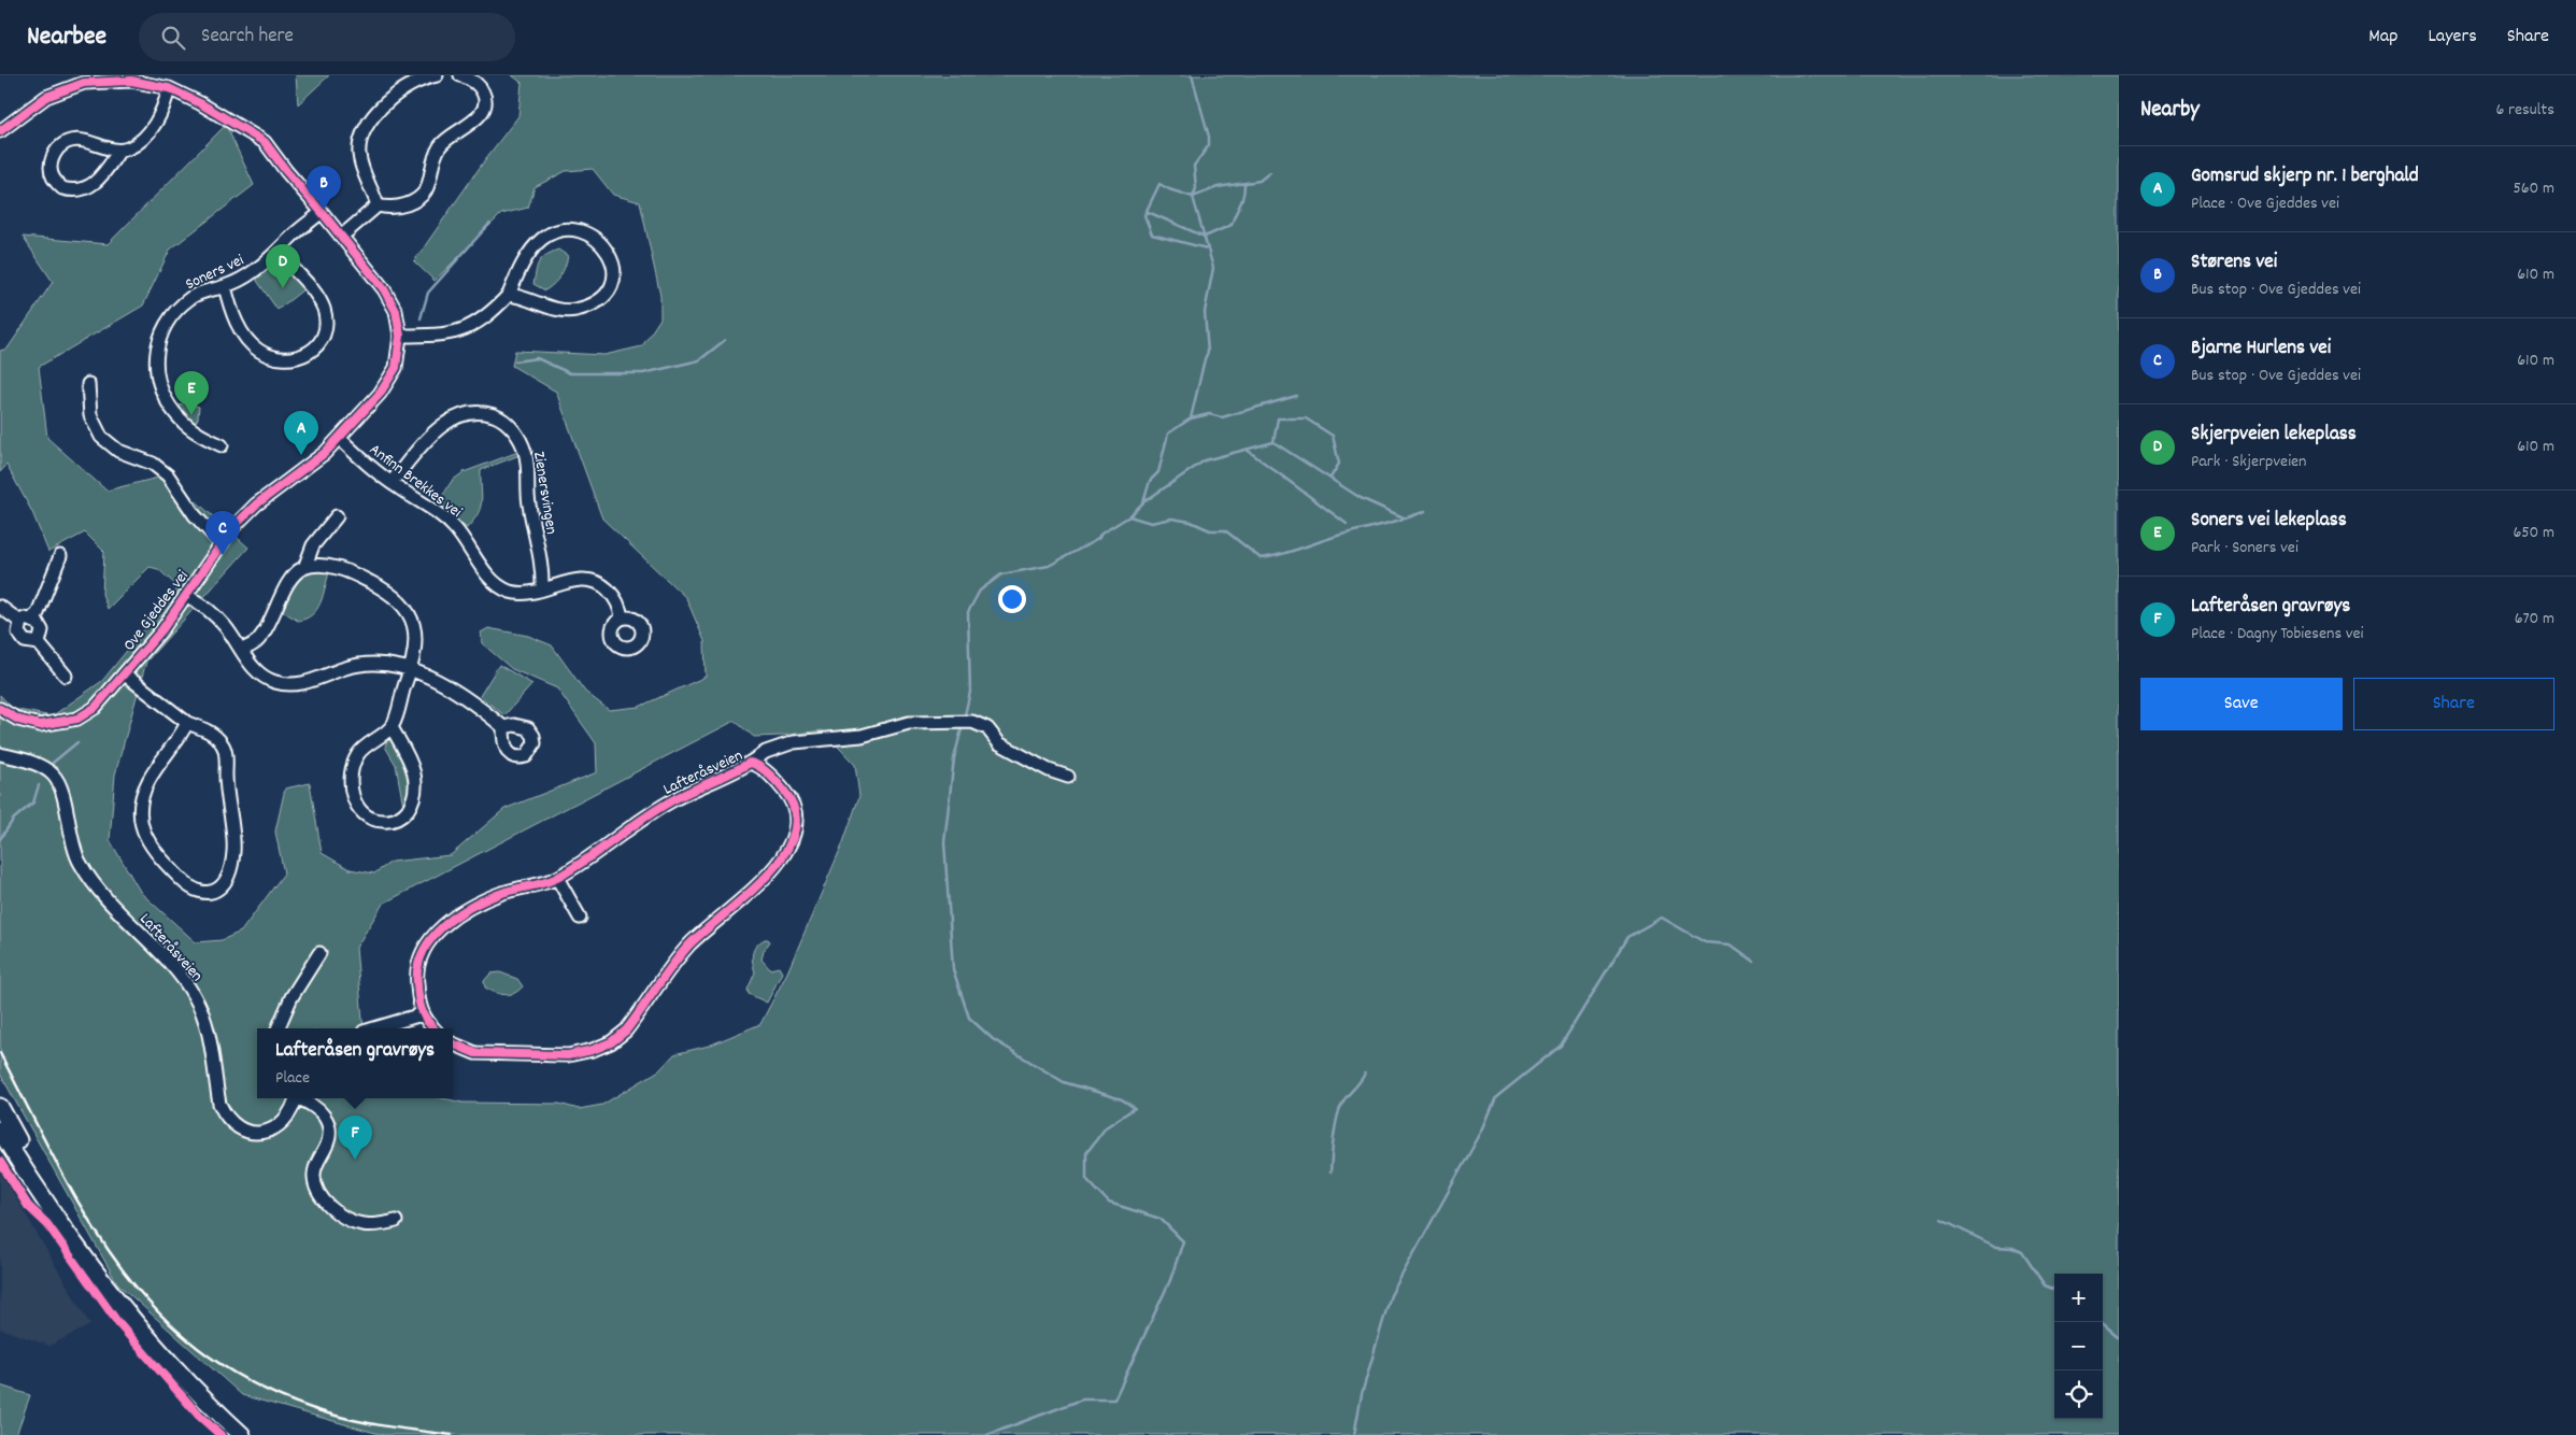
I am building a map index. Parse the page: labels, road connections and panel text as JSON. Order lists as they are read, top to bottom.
{
  "streets": {
    "street": [
      "Soners vei",
      "Anfinn Brekkes vei",
      "Zienersvingen",
      "Ove Gjeddes vei",
      "Lafteråsveien"
    ]
  },
  "crossings": [
    ["Soners vei", "Ove Gjeddes vei"],
    ["Anfinn Brekkes vei", "Zienersvingen"],
    ["Anfinn Brekkes vei", "Ove Gjeddes vei"]
  ],
  "page": {
    "header": "Nearbee",
    "search": "Search here",
    "nav": ["Map", "Layers", "Share"],
    "heading": ["Nearby", "6 results"],
    "list": [
      {
        "mark": "A",
        "name": "Gomsrud skjerp nr. 1 berghald",
        "note": "Place · Ove Gjeddes vei",
        "value": "560 m"
      },
      {
        "mark": "B",
        "name": "Størens vei",
        "note": "Bus stop · Ove Gjeddes vei",
        "value": "610 m"
      },
      {
        "mark": "C",
        "name": "Bjarne Hurlens vei",
        "note": "Bus stop · Ove Gjeddes vei",
        "value": "610 m"
      },
      {
        "mark": "D",
        "name": "Skjerpveien lekeplass",
        "note": "Park · Skjerpveien",
        "value": "610 m"
      },
      {
        "mark": "E",
        "name": "Soners vei lekeplass",
        "note": "Park · Soners vei",
        "value": "650 m"
      },
      {
        "mark": "F",
        "name": "Lafteråsen gravrøys",
        "note": "Place · Dagny Tobiesens vei",
        "value": "670 m"
      }
    ],
    "pins": [
      "B",
      "D",
      "E",
      "A",
      "C",
      "F"
    ],
    "buttons": ["Save", "Share"],
    "popup": ["Lafteråsen gravrøys", "Place"],
    "map_buttons": ["+", "−"]
  }
}
